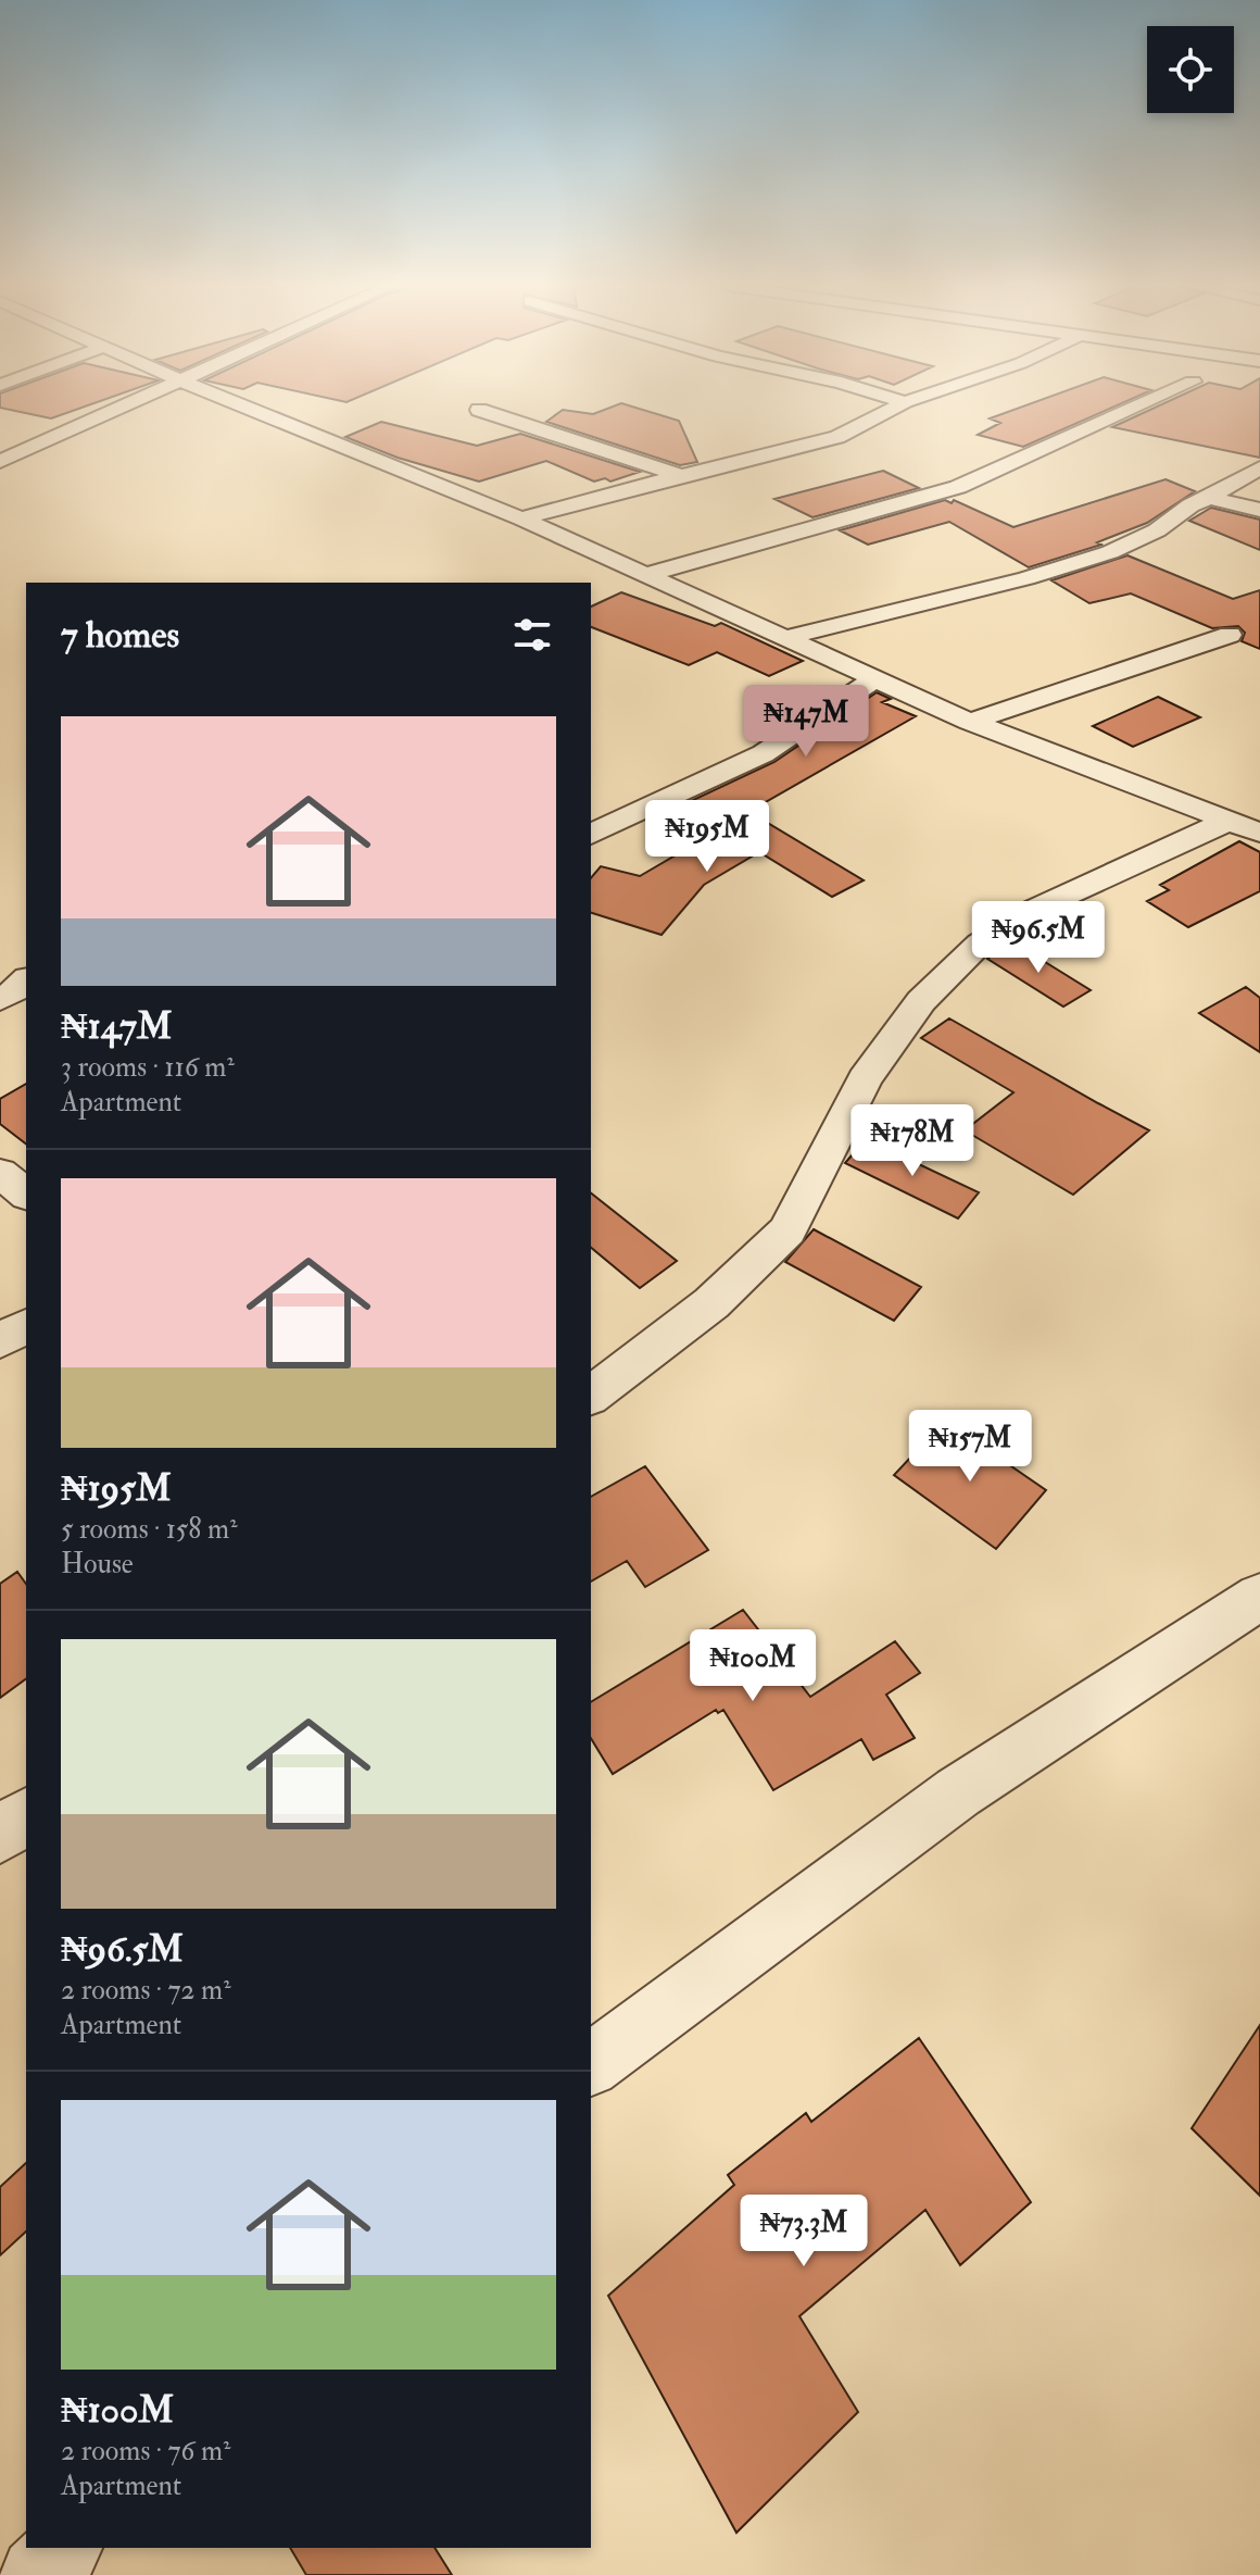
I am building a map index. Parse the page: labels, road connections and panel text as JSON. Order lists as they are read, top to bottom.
{
  "page": {
    "heading": "7 homes",
    "price": [
      "₦147M",
      "₦195M",
      "₦96.5M",
      "₦178M",
      "₦157M",
      "₦100M",
      "₦73.3M"
    ],
    "list": [
      {
        "name": "₦147M",
        "note": "3 rooms · 116 m² · Apartment"
      },
      {
        "name": "₦195M",
        "note": "5 rooms · 158 m² · House"
      },
      {
        "name": "₦96.5M",
        "note": "2 rooms · 72 m² · Apartment"
      },
      {
        "name": "₦100M",
        "note": "2 rooms · 76 m² · Apartment"
      }
    ]
  }
}
